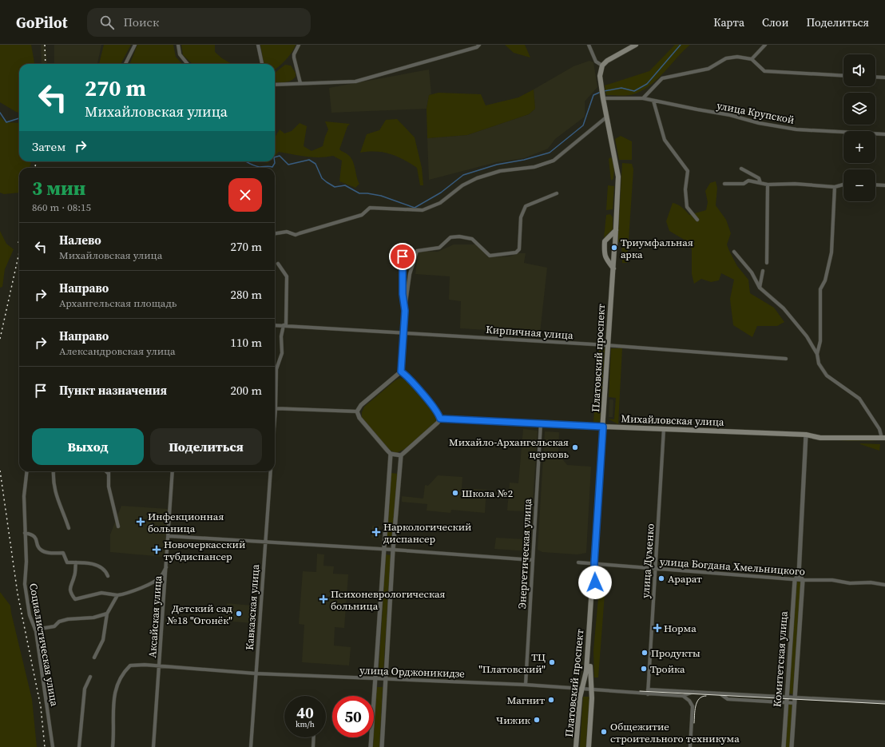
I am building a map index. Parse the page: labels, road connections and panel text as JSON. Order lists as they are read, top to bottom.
{
  "streets": {
    "main road": ["Платовский проспект", "Михайловская улица"],
    "street": [
      "улица Крупской",
      "Кирпичная улица",
      "Энергетическая улица",
      "улица Думенко",
      "улица Богдана Хмельницкого",
      "Кавказская улица",
      "Аксайская улица",
      "Социалистическая улица",
      "Комитетская улица",
      "улица Орджоникидзе"
    ]
  },
  "crossings": [
    ["улица Крупской", "Платовский проспект"],
    ["Кирпичная улица", "Платовский проспект"],
    ["Платовский проспект", "Михайловская улица"],
    ["Платовский проспект", "улица Богдана Хмельницкого"],
    ["Платовский проспект", "улица Орджоникидзе"],
    ["Михайловская улица", "Энергетическая улица"],
    ["Михайловская улица", "улица Думенко"],
    ["Михайловская улица", "Комитетская улица"],
    ["Энергетическая улица", "улица Орджоникидзе"],
    ["улица Думенко", "улица Богдана Хмельницкого"],
    ["улица Думенко", "улица Орджоникидзе"],
    ["улица Богдана Хмельницкого", "Комитетская улица"],
    ["Кавказская улица", "улица Орджоникидзе"],
    ["Аксайская улица", "улица Орджоникидзе"],
    ["Комитетская улица", "улица Орджоникидзе"]
  ],
  "places": {
    "other": [
      "Триумфальная арка",
      "Михайло-Архангельская церковь",
      "Школа №2",
      "Арарат",
      "Детский сад №18 \"Огонёк\"",
      "Продукты",
      "ТЦ \"Платовский\"",
      "Тройка",
      "Магнит",
      "Чижик",
      "Общежитие строительного техникума"
    ],
    "health": [
      "Инфекционная больница",
      "Наркологический диспансер",
      "Новочеркасский тубдиспансер",
      "Психоневрологическая больница",
      "Норма"
    ]
  },
  "page": {
    "header": "GoPilot",
    "search": "Поиск",
    "nav": ["Карта", "Слои", "Поделиться"],
    "map_buttons": ["+", "−"],
    "turn": ["270 m", "Михайловская улица"],
    "then": "Затем",
    "heading": ["3 мин", "860 m · 08:15"],
    "list": [
      {
        "name": "Налево",
        "note": "Михайловская улица",
        "value": "270 m"
      },
      {
        "name": "Направо",
        "note": "Архангельская площадь",
        "value": "280 m"
      },
      {
        "name": "Направо",
        "note": "Александровская улица",
        "value": "110 m"
      },
      {
        "name": "Пункт назначения",
        "value": "200 m"
      }
    ],
    "buttons": ["Выход", "Поделиться"],
    "speed": "40 km/h",
    "limit": "50"
  }
}
